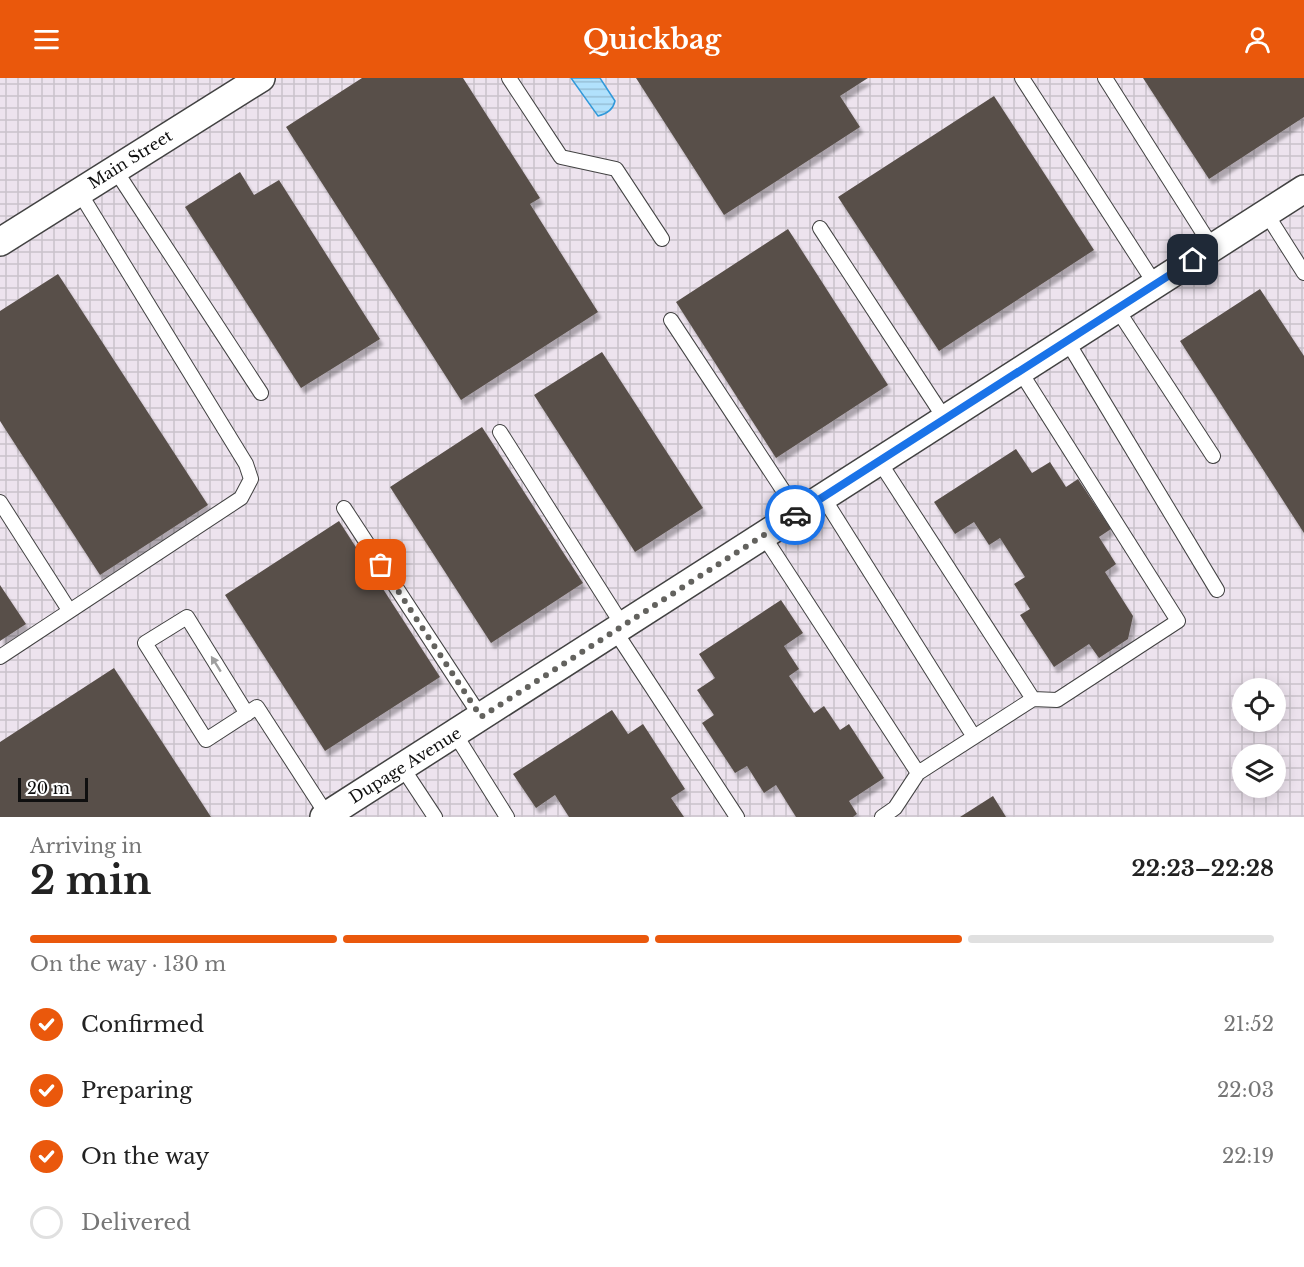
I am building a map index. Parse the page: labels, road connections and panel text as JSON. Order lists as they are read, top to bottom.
{
  "streets": {
    "street": ["Main Street", "Dupage Avenue"]
  },
  "scale_bar": "20 m",
  "page": {
    "header": "Quickbag",
    "scale": "20 m",
    "heading": ["2 min", "Arriving in", "22:23–22:28"],
    "bar": "On the way · 130 m",
    "list": [
      ["Confirmed", "21:52"],
      ["Preparing", "22:03"],
      ["On the way", "22:19"],
      "Delivered"
    ]
  }
}
